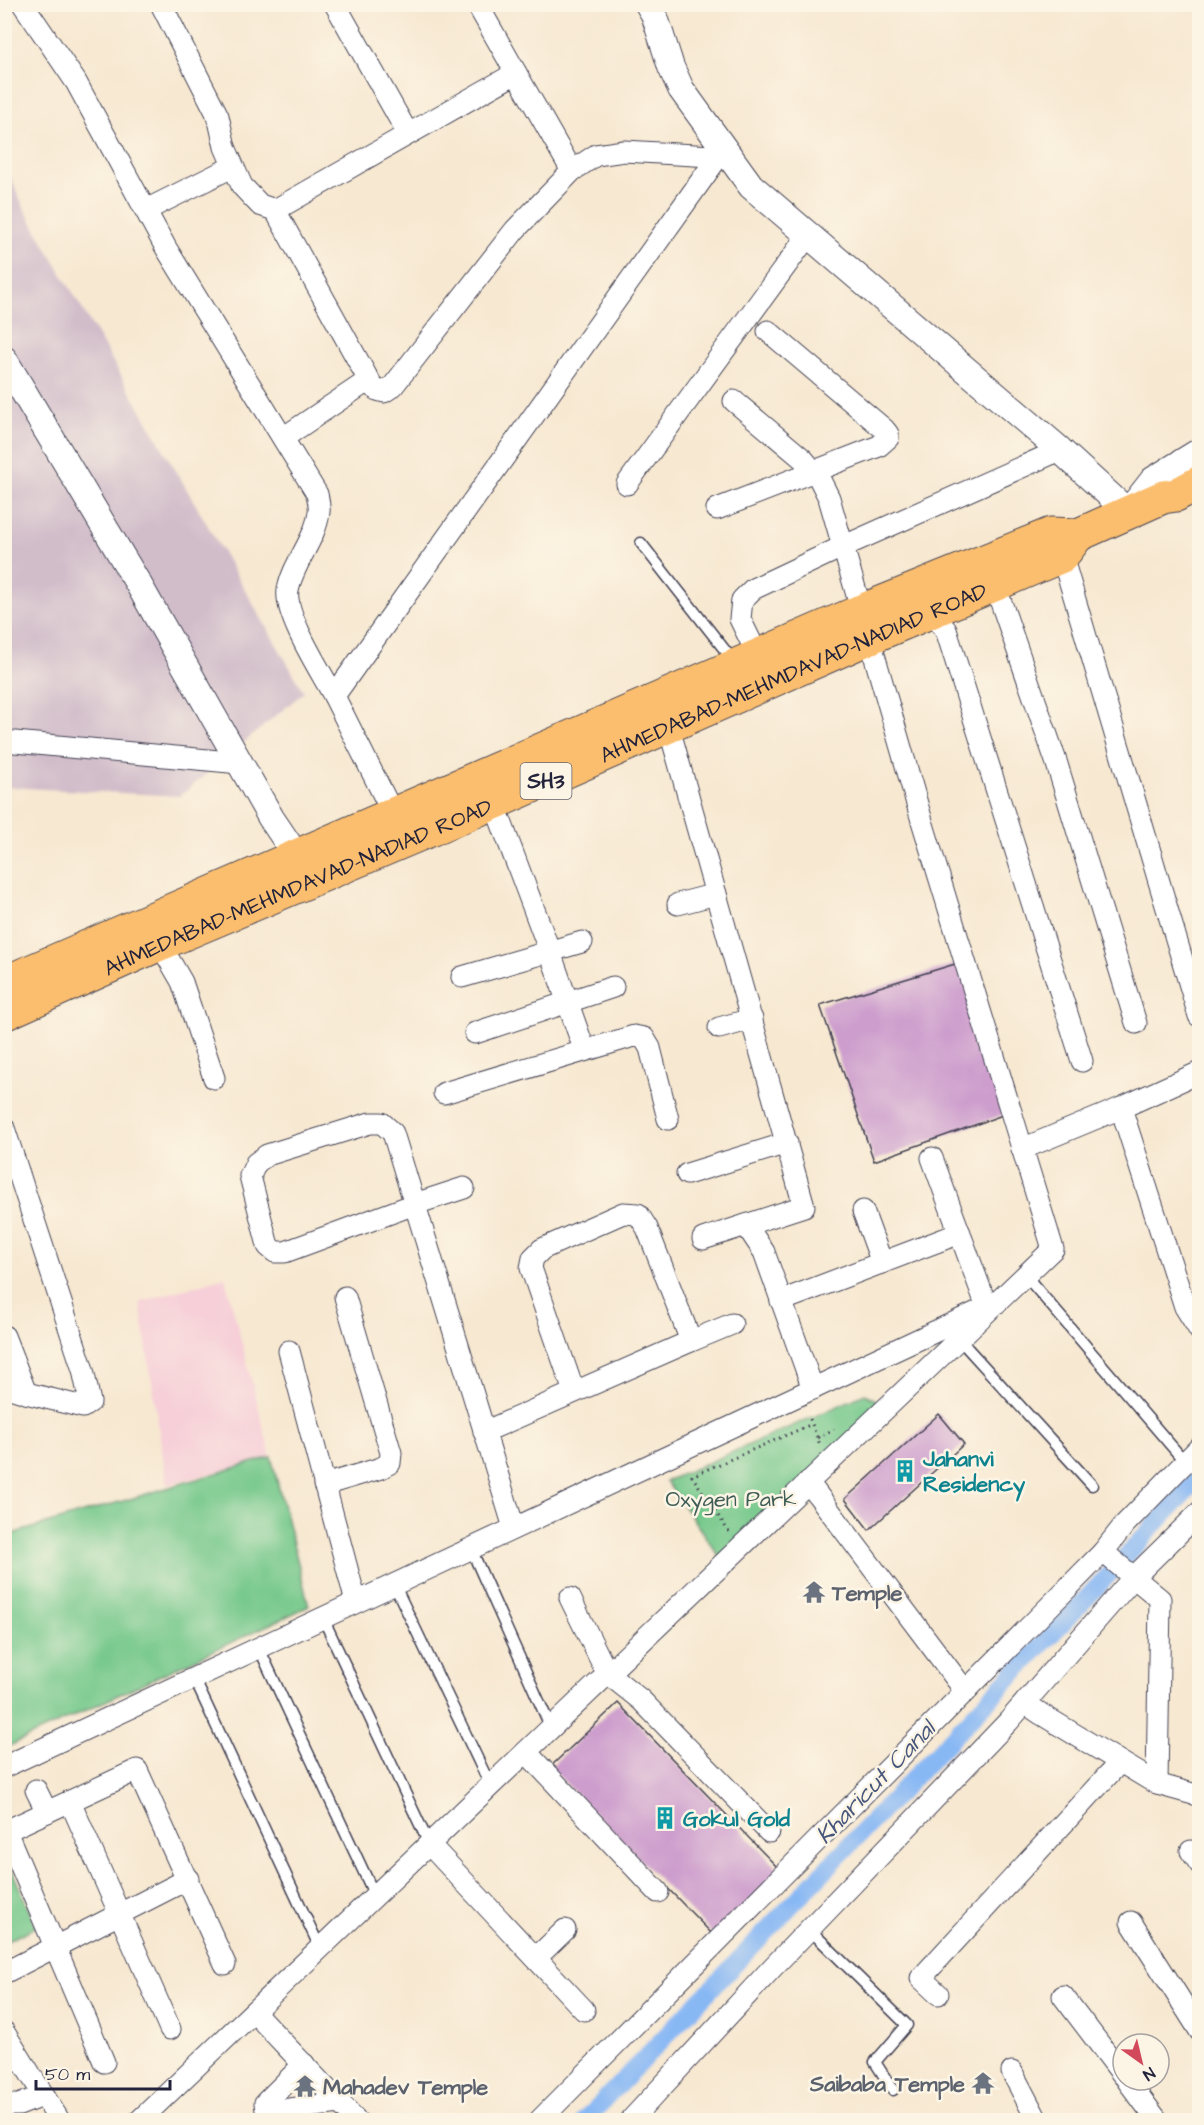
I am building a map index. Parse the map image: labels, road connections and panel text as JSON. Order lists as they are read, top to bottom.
{
  "streets": {
    "main road": ["AHMEDABAD-MEHMDAVAD-NADIAD ROAD", "SH3"]
  },
  "water": ["Kharicut Canal"],
  "parks": ["Oxygen Park"],
  "places": {
    "building": ["Jahanvi Residency", "Gokul Gold"],
    "temple": ["Temple", "Saibaba Temple", "Mahadev Temple"]
  },
  "scale_bar": "50 m",
  "north": "bottom right"
}
